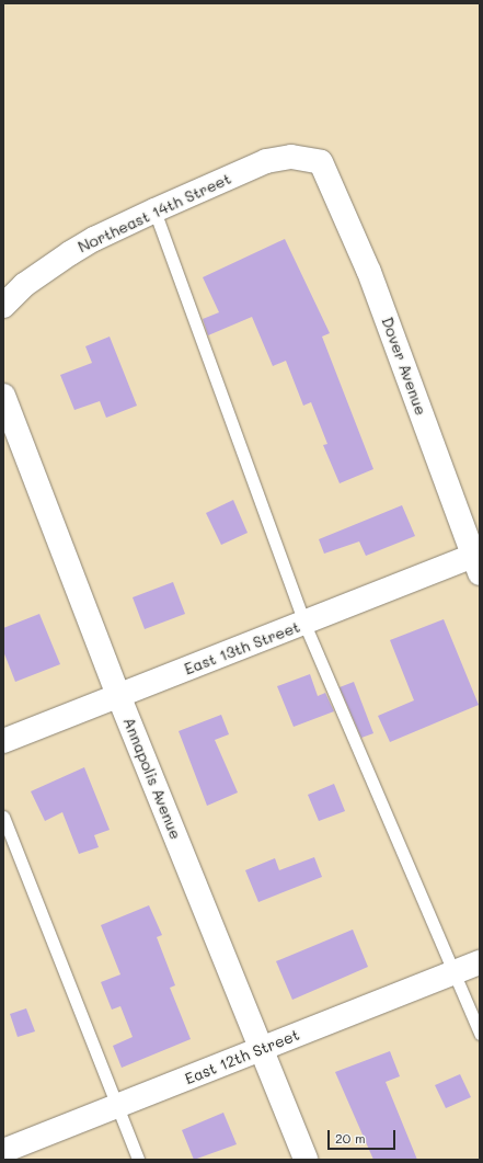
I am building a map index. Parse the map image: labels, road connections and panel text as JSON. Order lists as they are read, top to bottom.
{
  "streets": {
    "street": [
      "Northeast 14th Street",
      "Dover Avenue",
      "East 13th Street",
      "Annapolis Avenue",
      "East 12th Street"
    ]
  },
  "crossings": [
    ["Northeast 14th Street", "Dover Avenue"],
    ["Dover Avenue", "East 13th Street"],
    ["East 13th Street", "Annapolis Avenue"],
    ["Annapolis Avenue", "East 12th Street"]
  ],
  "scale_bar": "20 m"
}
